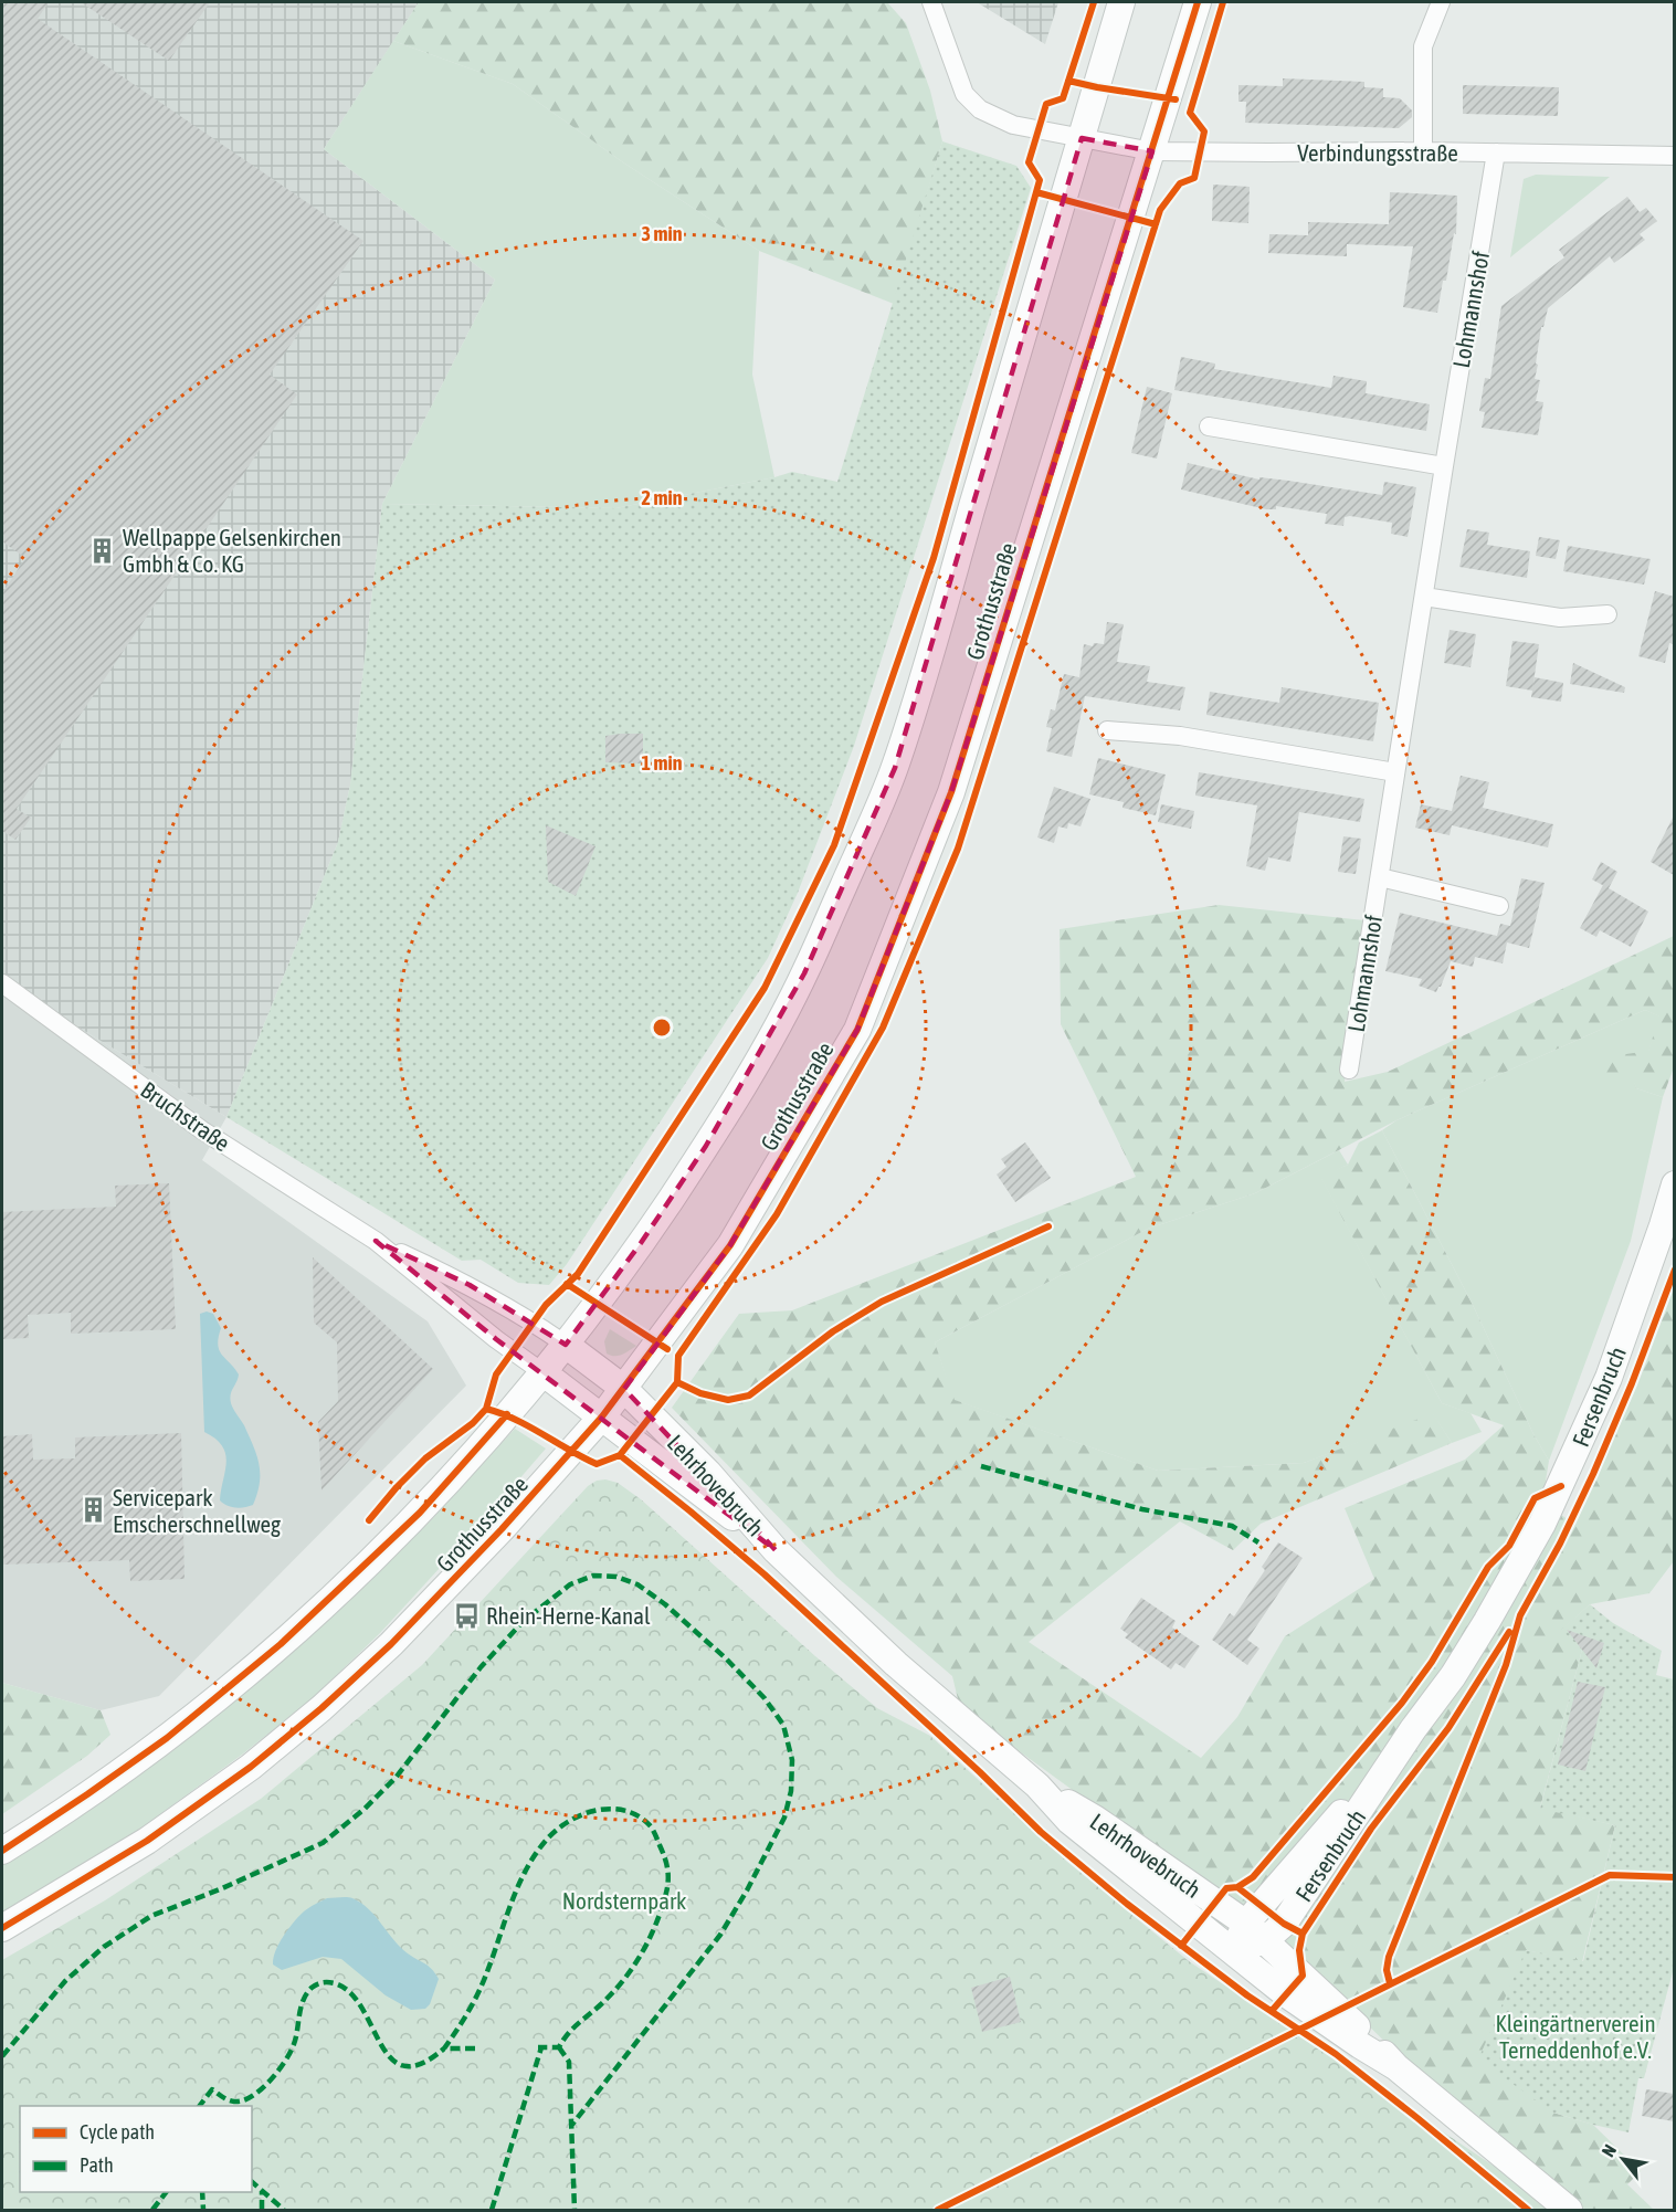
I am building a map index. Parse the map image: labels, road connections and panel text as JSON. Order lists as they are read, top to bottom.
{
  "streets": {
    "main road": ["Grothusstraße", "Fersenbruch", "Lehrhovebruch"],
    "street": ["Verbindungsstraße", "Lohmannshof", "Bruchstraße"]
  },
  "crossings": [
    ["Verbindungsstraße", "Lohmannshof"],
    ["Verbindungsstraße", "Grothusstraße"],
    ["Grothusstraße", "Bruchstraße"],
    ["Grothusstraße", "Lehrhovebruch"],
    ["Bruchstraße", "Lehrhovebruch"],
    ["Fersenbruch", "Lehrhovebruch"]
  ],
  "parks": ["Nordsternpark", "Kleingärtnerverein Terneddenhof e.V."],
  "places": {
    "building": ["Wellpappe Gelsenkirchen Gmbh & Co. KG", "Servicepark Emscherschnellweg"],
    "bus stop": ["Rhein-Herne-Kanal"]
  },
  "legend": ["Cycle path", "Path"],
  "north": "top left",
  "rings": ["3 min", "2 min", "1 min"]
}
